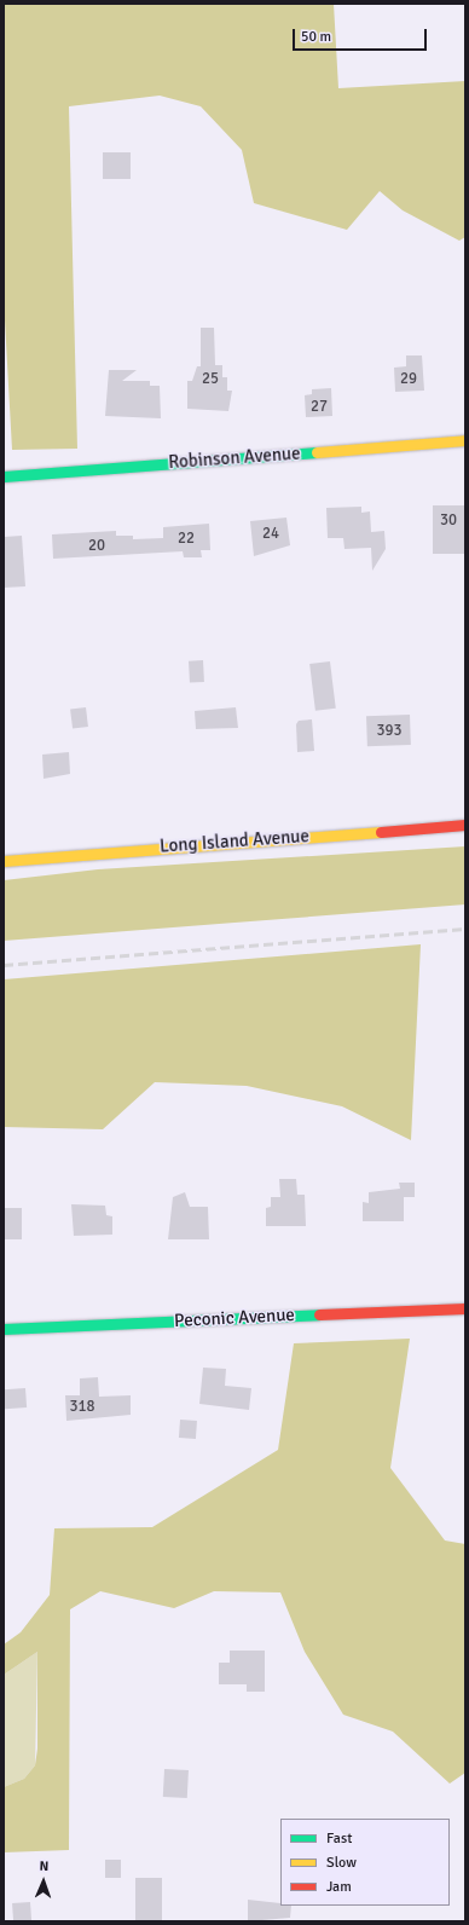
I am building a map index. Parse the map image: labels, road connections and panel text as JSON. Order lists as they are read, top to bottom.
{
  "streets": {
    "street": ["Robinson Avenue", "Long Island Avenue", "Peconic Avenue"]
  },
  "house_numbers": [
    "25",
    "29",
    "27",
    "30",
    "24",
    "22",
    "20",
    "393",
    "318"
  ],
  "legend": ["Fast", "Slow", "Jam"],
  "scale_bar": "50 m",
  "north": "top"
}
